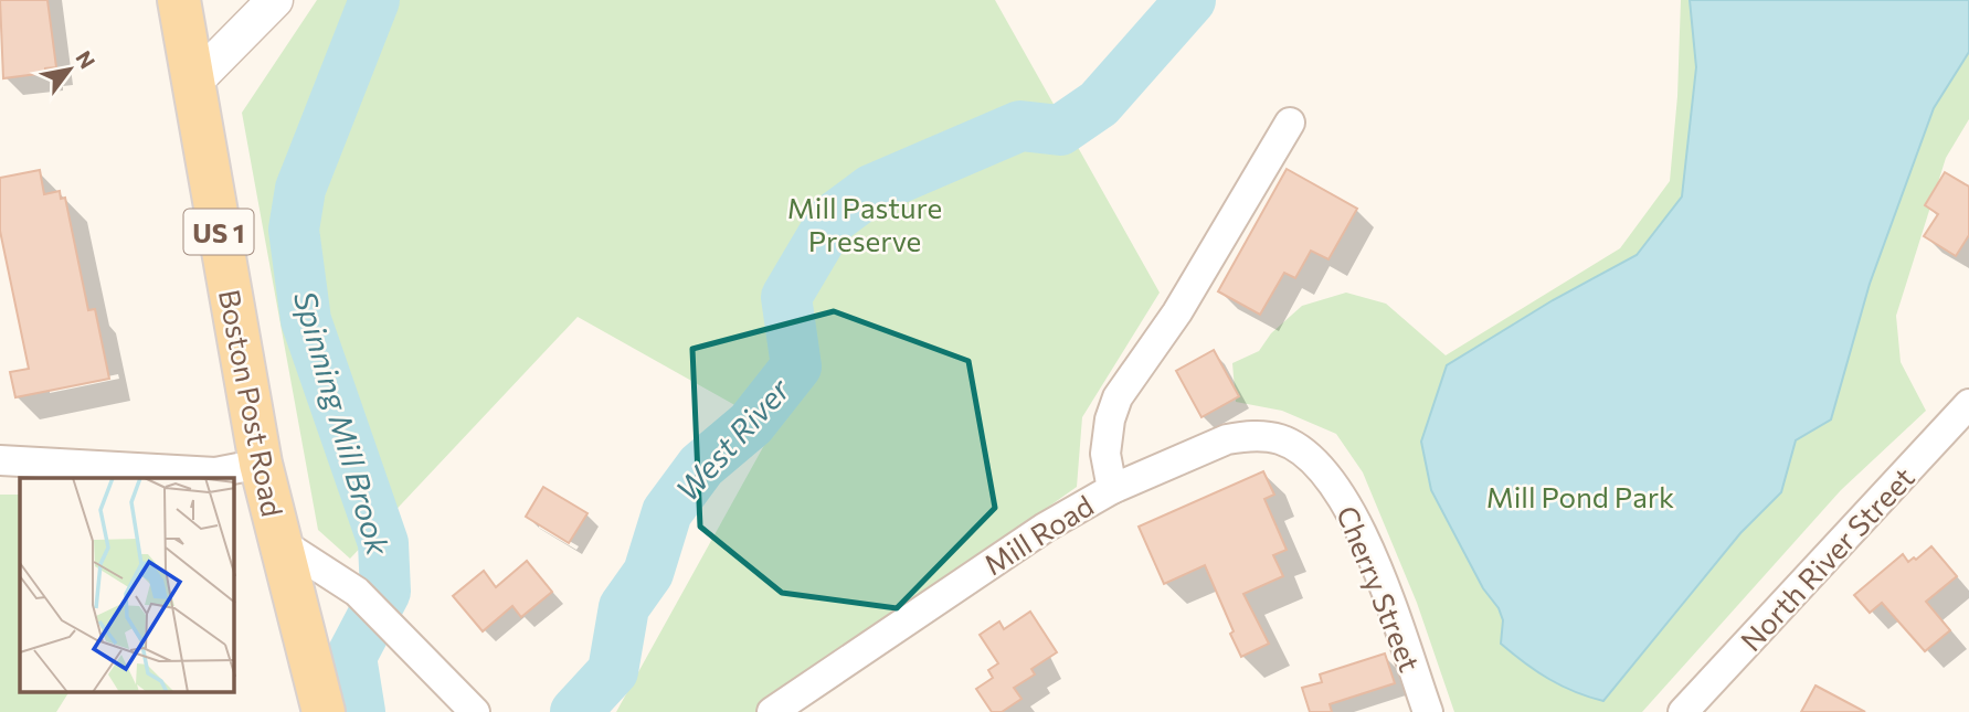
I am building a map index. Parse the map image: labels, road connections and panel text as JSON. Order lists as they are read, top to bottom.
{
  "streets": {
    "main road": ["US 1", "Boston Post Road"],
    "street": ["Mill Road", "North River Street", "Cherry Street"]
  },
  "crossings": [
    ["Mill Road", "Cherry Street"]
  ],
  "water": ["Spinning Mill Brook", "West River"],
  "parks": ["Mill Pasture Preserve", "Mill Pond Park"],
  "north": "top right"
}
